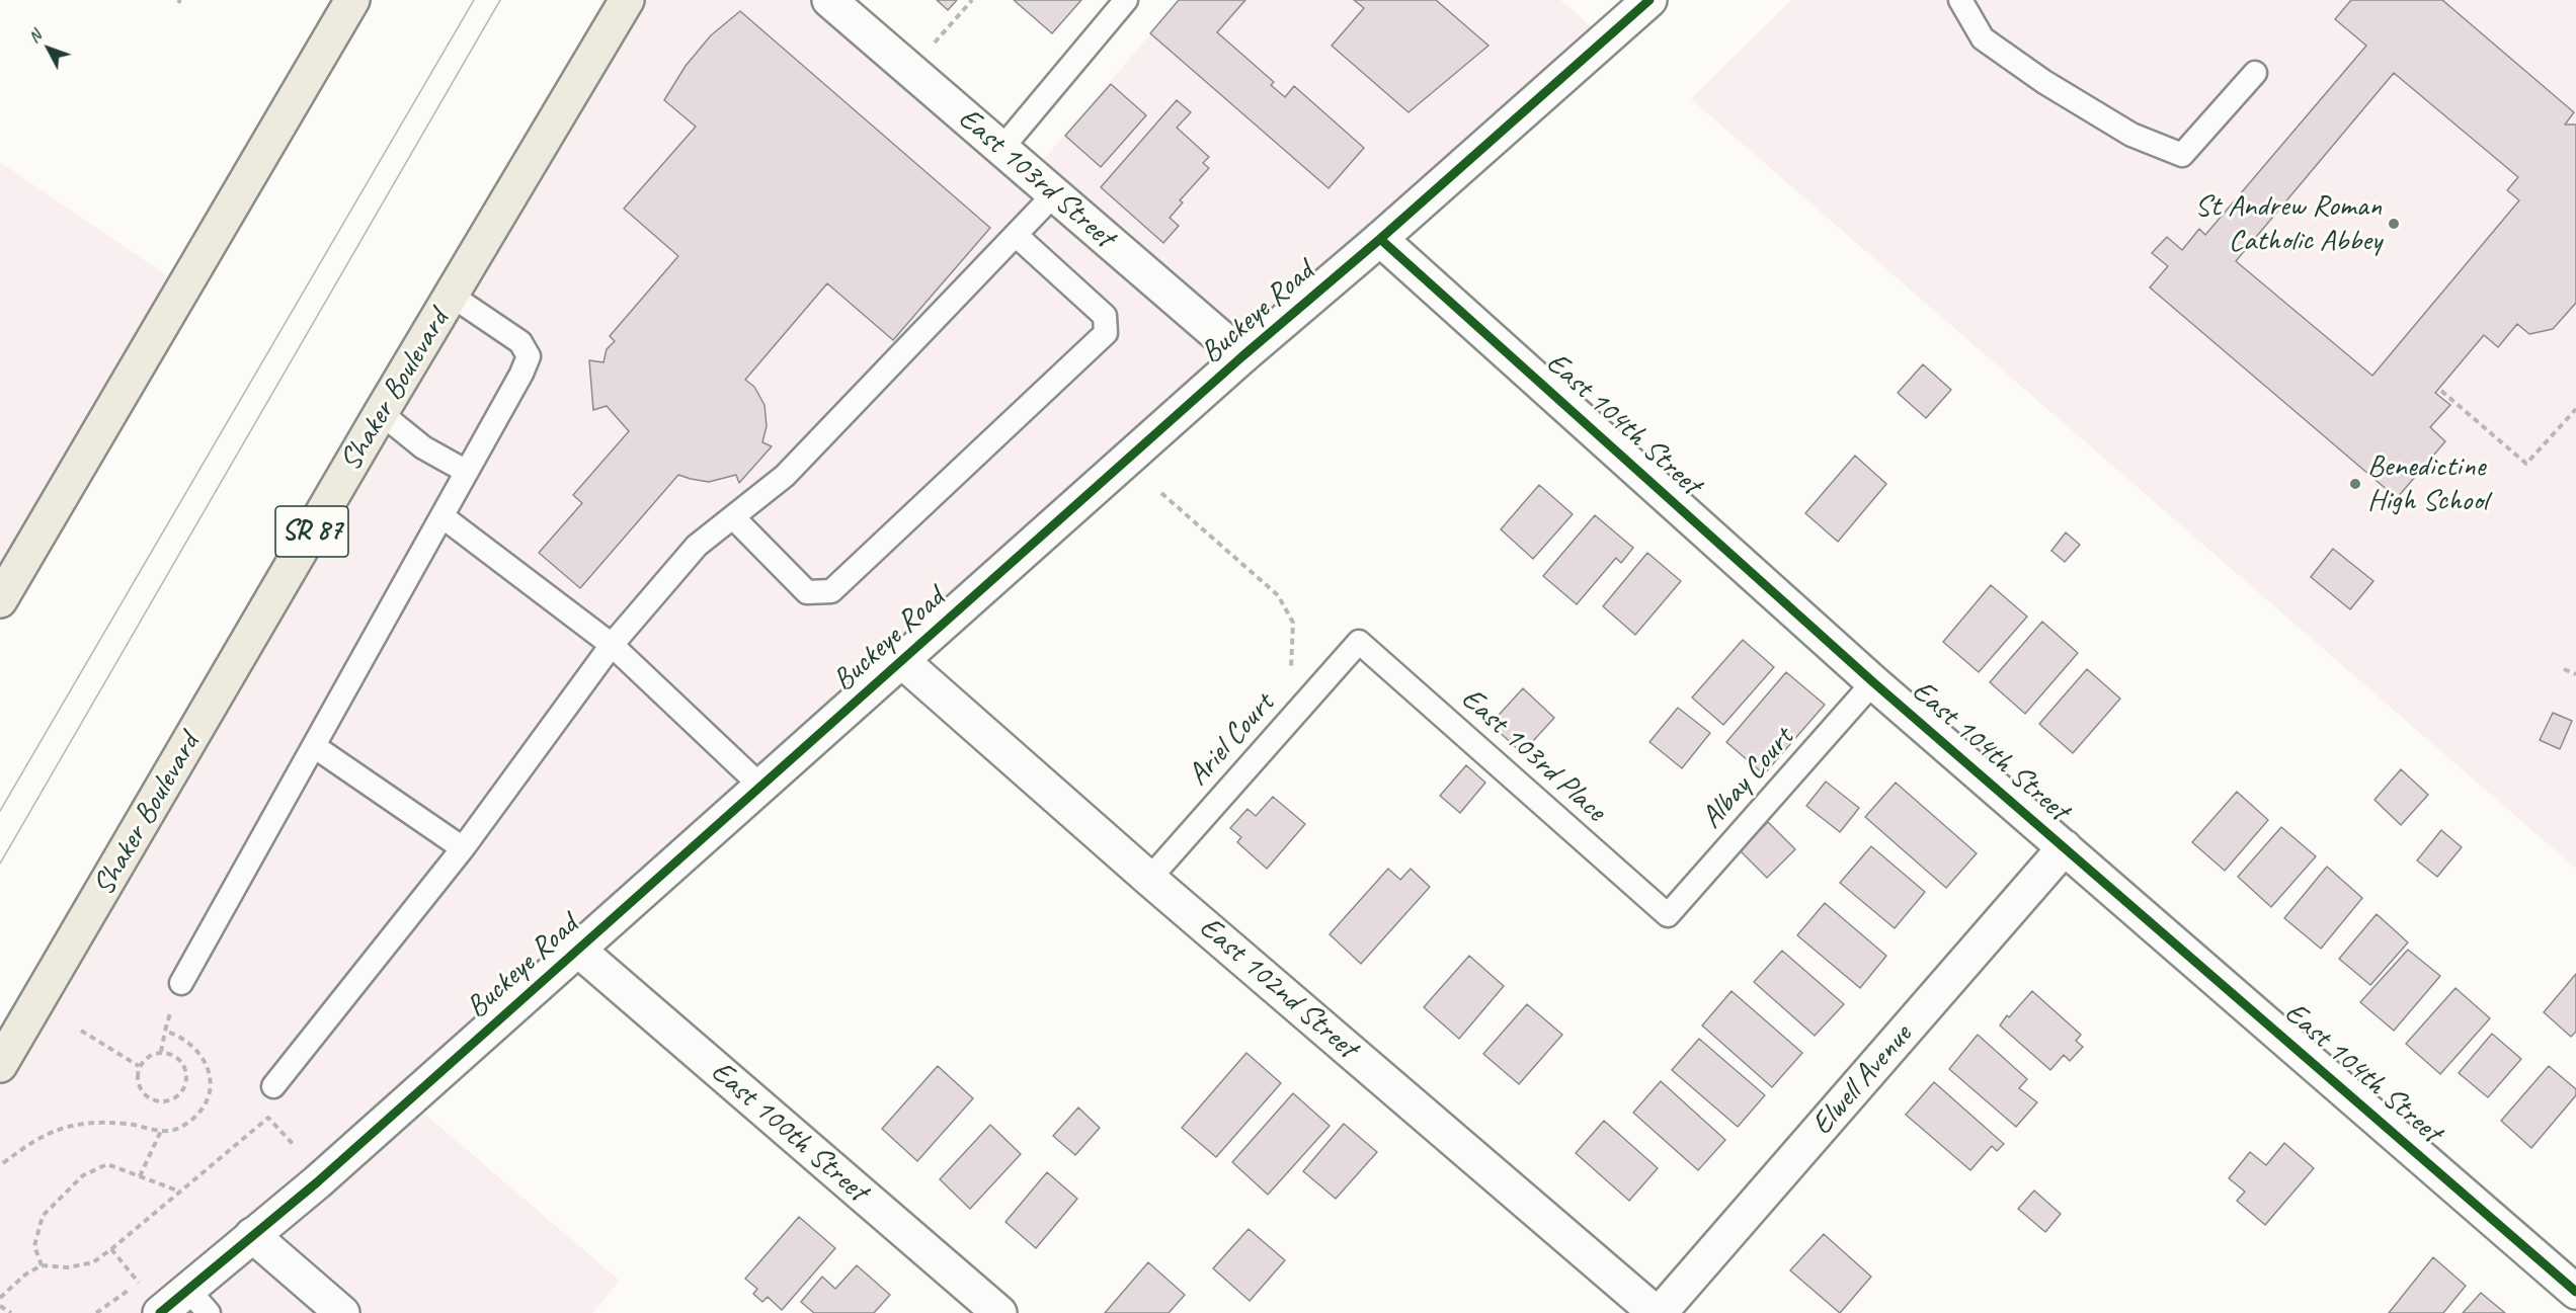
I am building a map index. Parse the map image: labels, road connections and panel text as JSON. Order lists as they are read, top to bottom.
{
  "streets": {
    "main road": ["Shaker Boulevard", "SR 87"],
    "street": [
      "East 103rd Street",
      "Buckeye Road",
      "East 104th Street",
      "East 102nd Street",
      "Elwell Avenue",
      "East 100th Street"
    ],
    "lane": ["Ariel Court", "East 103rd Place", "Albay Court"]
  },
  "crossings": [
    ["East 103rd Street", "Buckeye Road"],
    ["Buckeye Road", "East 104th Street"],
    ["Buckeye Road", "East 102nd Street"],
    ["Buckeye Road", "East 100th Street"],
    ["East 104th Street", "Albay Court"],
    ["East 104th Street", "Elwell Avenue"],
    ["Ariel Court", "East 103rd Place"],
    ["Ariel Court", "East 102nd Street"],
    ["East 103rd Place", "Albay Court"],
    ["East 102nd Street", "Elwell Avenue"]
  ],
  "places": ["St Andrew Roman Catholic Abbey", "Benedictine High School"],
  "north": "top left"
}
